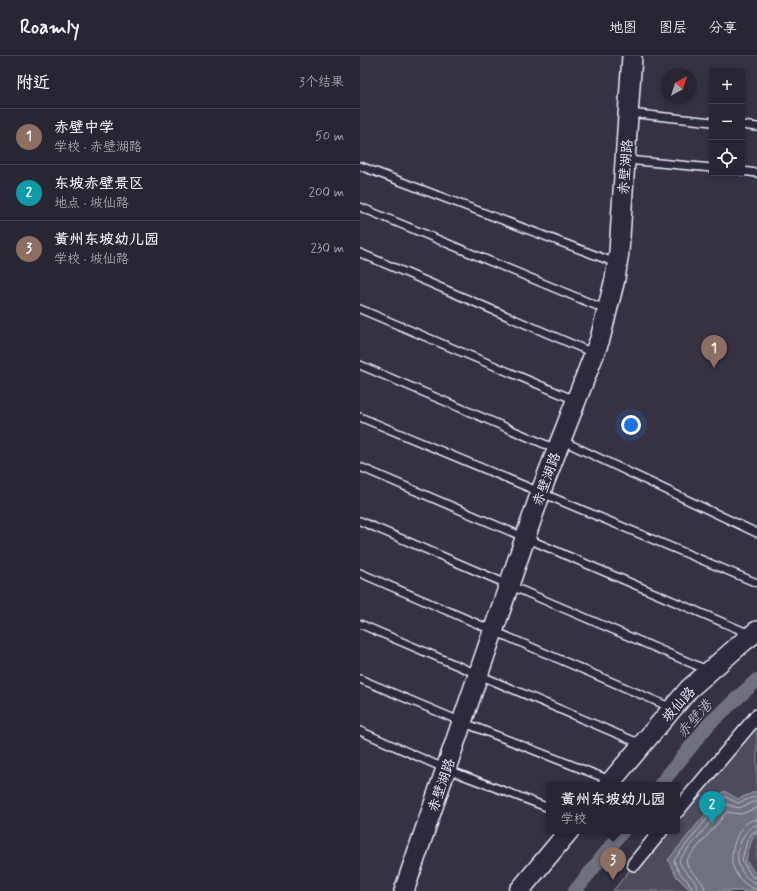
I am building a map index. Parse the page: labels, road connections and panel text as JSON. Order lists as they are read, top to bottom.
{
  "streets": {
    "street": ["赤壁湖路", "坡仙路"]
  },
  "water": ["赤壁港"],
  "north": "top right",
  "page": {
    "header": "Roamly",
    "nav": ["地图", "图层", "分享"],
    "heading": ["附近", "3个结果"],
    "map_buttons": ["+", "−"],
    "list": [
      {
        "mark": "1",
        "name": "赤壁中学",
        "note": "学校 · 赤壁湖路",
        "value": "50 m"
      },
      {
        "mark": "2",
        "name": "东坡赤壁景区",
        "note": "地点 · 坡仙路",
        "value": "200 m"
      },
      {
        "mark": "3",
        "name": "黄州东坡幼儿园",
        "note": "学校 · 坡仙路",
        "value": "230 m"
      }
    ],
    "pins": ["1", "2", "3"],
    "popup": ["黄州东坡幼儿园", "学校"]
  }
}
